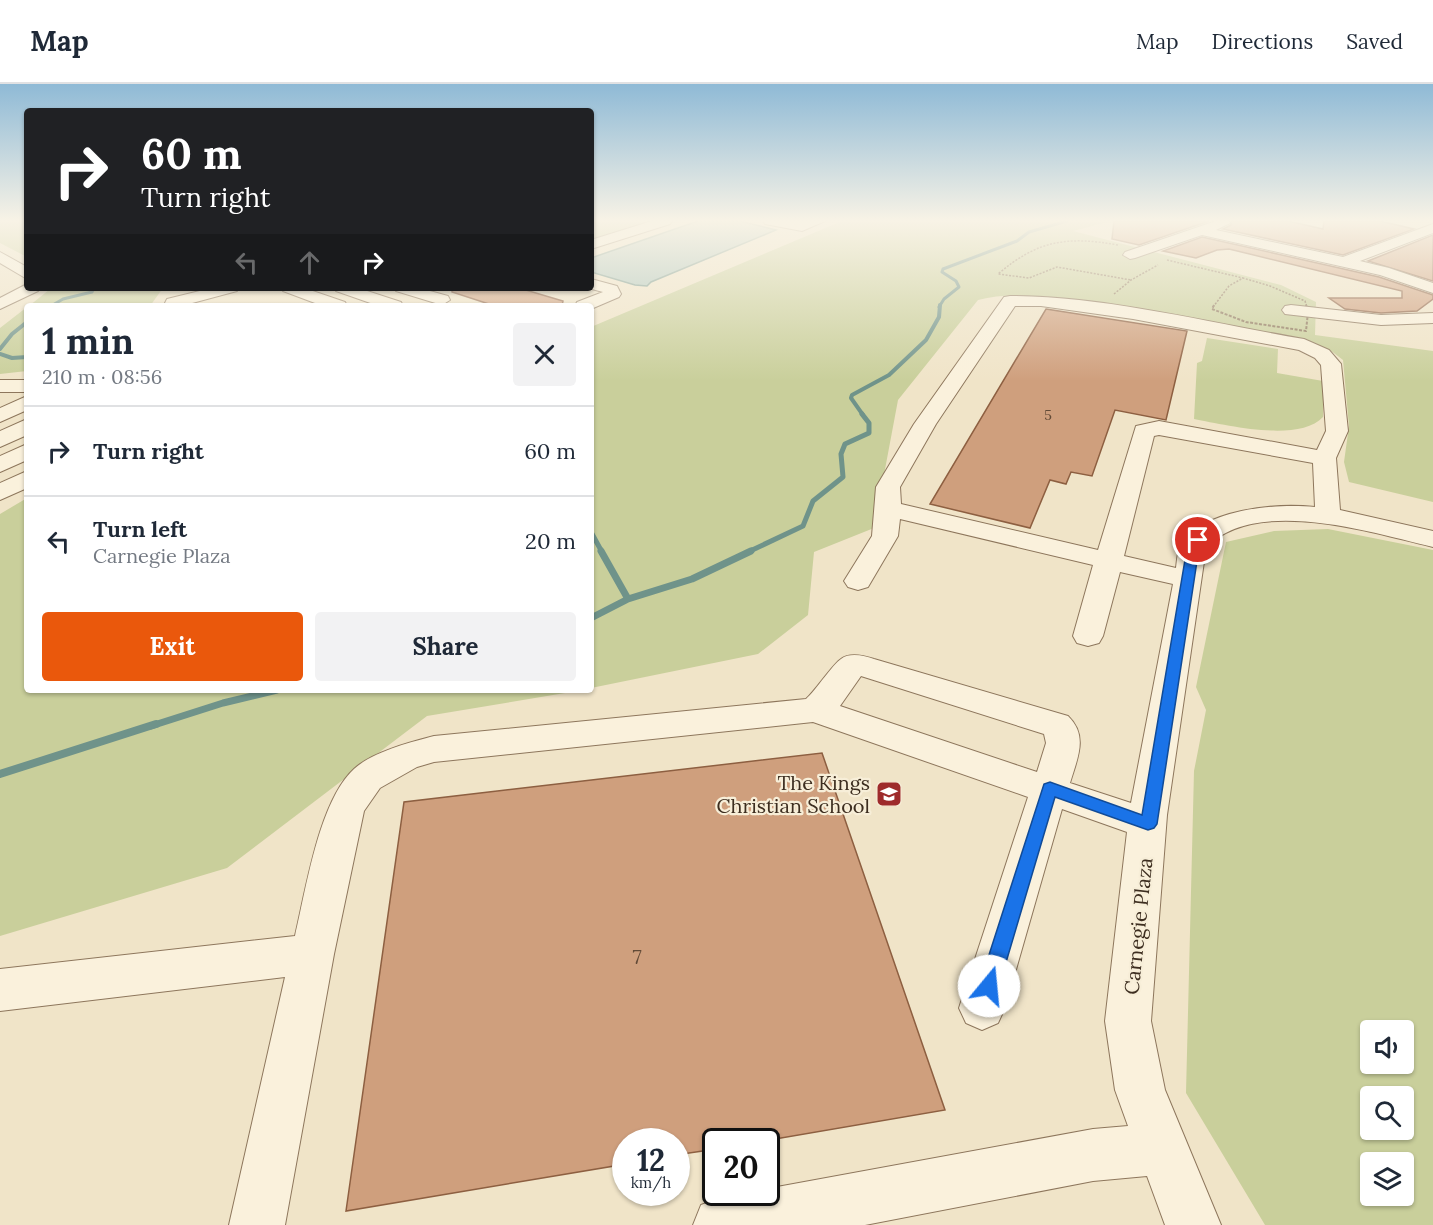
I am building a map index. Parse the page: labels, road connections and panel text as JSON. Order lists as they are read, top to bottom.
{
  "streets": {
    "street": ["Carnegie Plaza"]
  },
  "places": {
    "school or university": ["The Kings Christian School"]
  },
  "house_numbers": ["5", "7"],
  "page": {
    "header": "Map",
    "nav": ["Map", "Directions", "Saved"],
    "turn": ["60 m", "Turn right"],
    "heading": ["1 min", "210 m · 08:56"],
    "list": [
      {
        "name": "Turn right",
        "value": "60 m"
      },
      {
        "name": "Turn left",
        "note": "Carnegie Plaza",
        "value": "20 m"
      }
    ],
    "buttons": ["Exit", "Share"],
    "speed": "12 km/h",
    "limit": "20"
  }
}
